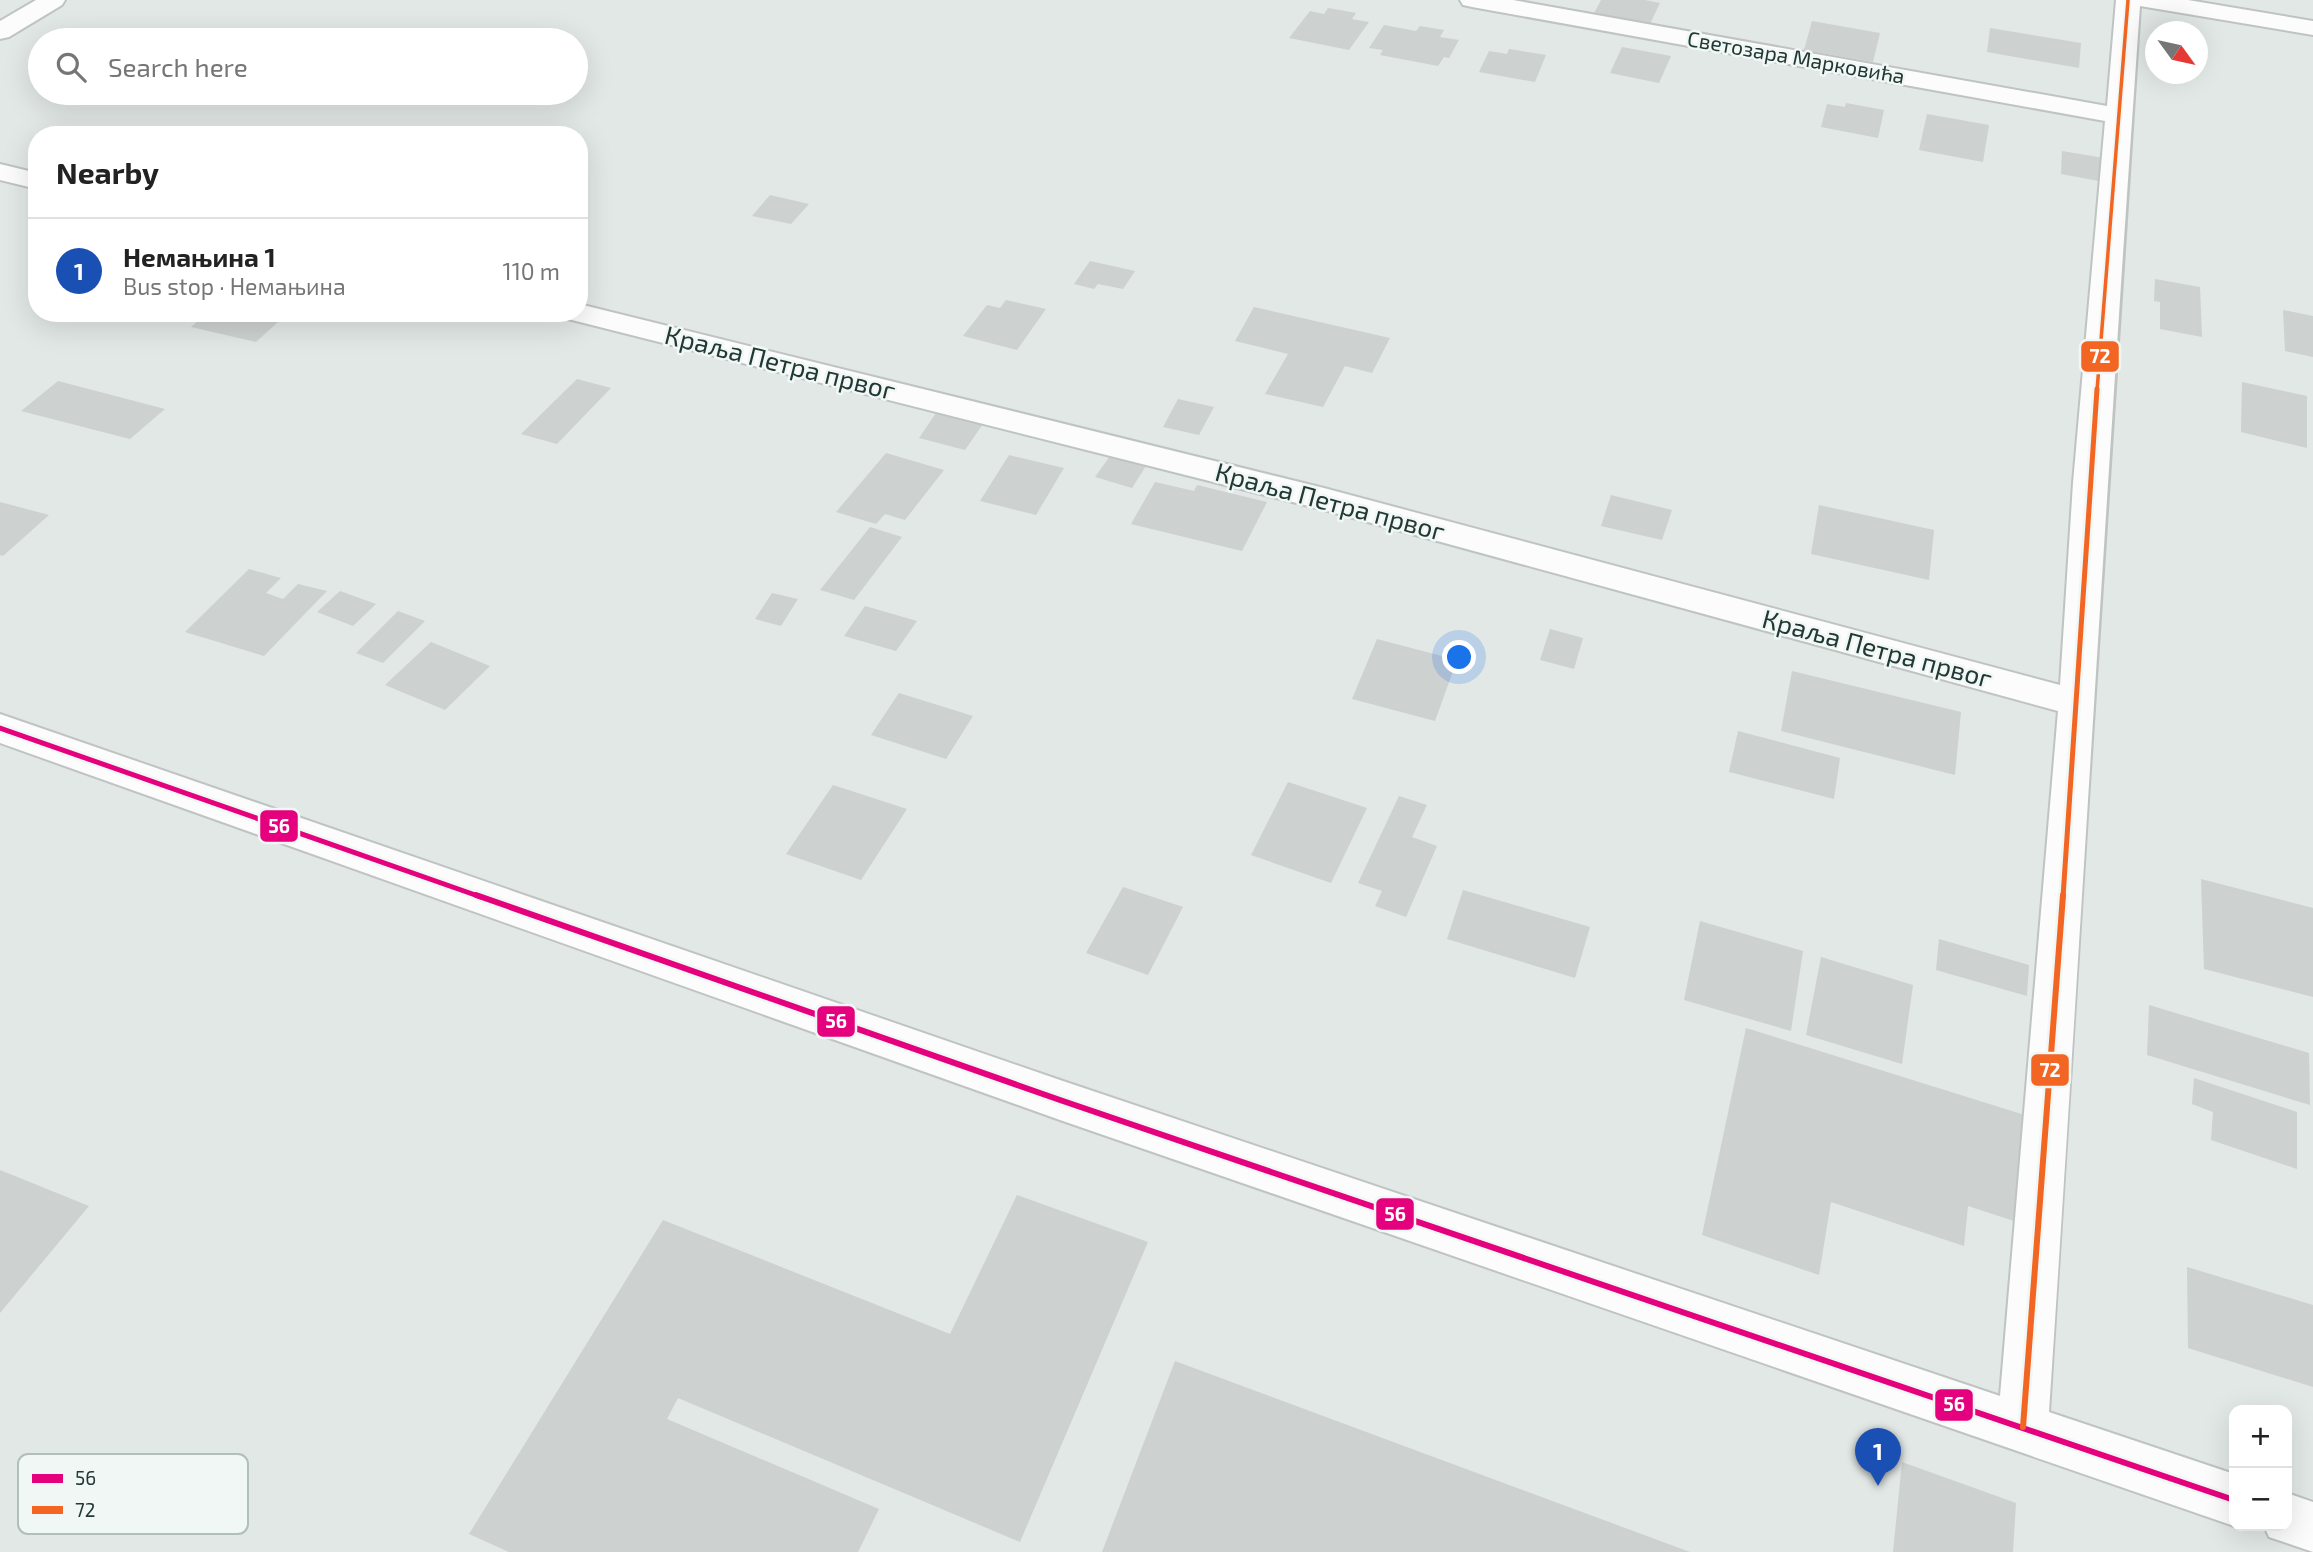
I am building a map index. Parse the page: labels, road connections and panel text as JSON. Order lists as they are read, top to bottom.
{
  "streets": {
    "street": ["Светозара Марковића", "Краља Петра првог"]
  },
  "lines": ["transit line 72", "transit line 56"],
  "legend": ["56", "72"],
  "north": "bottom right",
  "page": {
    "search": "Search here",
    "heading": "Nearby",
    "list": [
      {
        "mark": "1",
        "name": "Немањина 1",
        "note": "Bus stop · Немањина",
        "value": "110 m"
      }
    ],
    "map_buttons": ["+", "−"],
    "pins": "1"
  }
}
